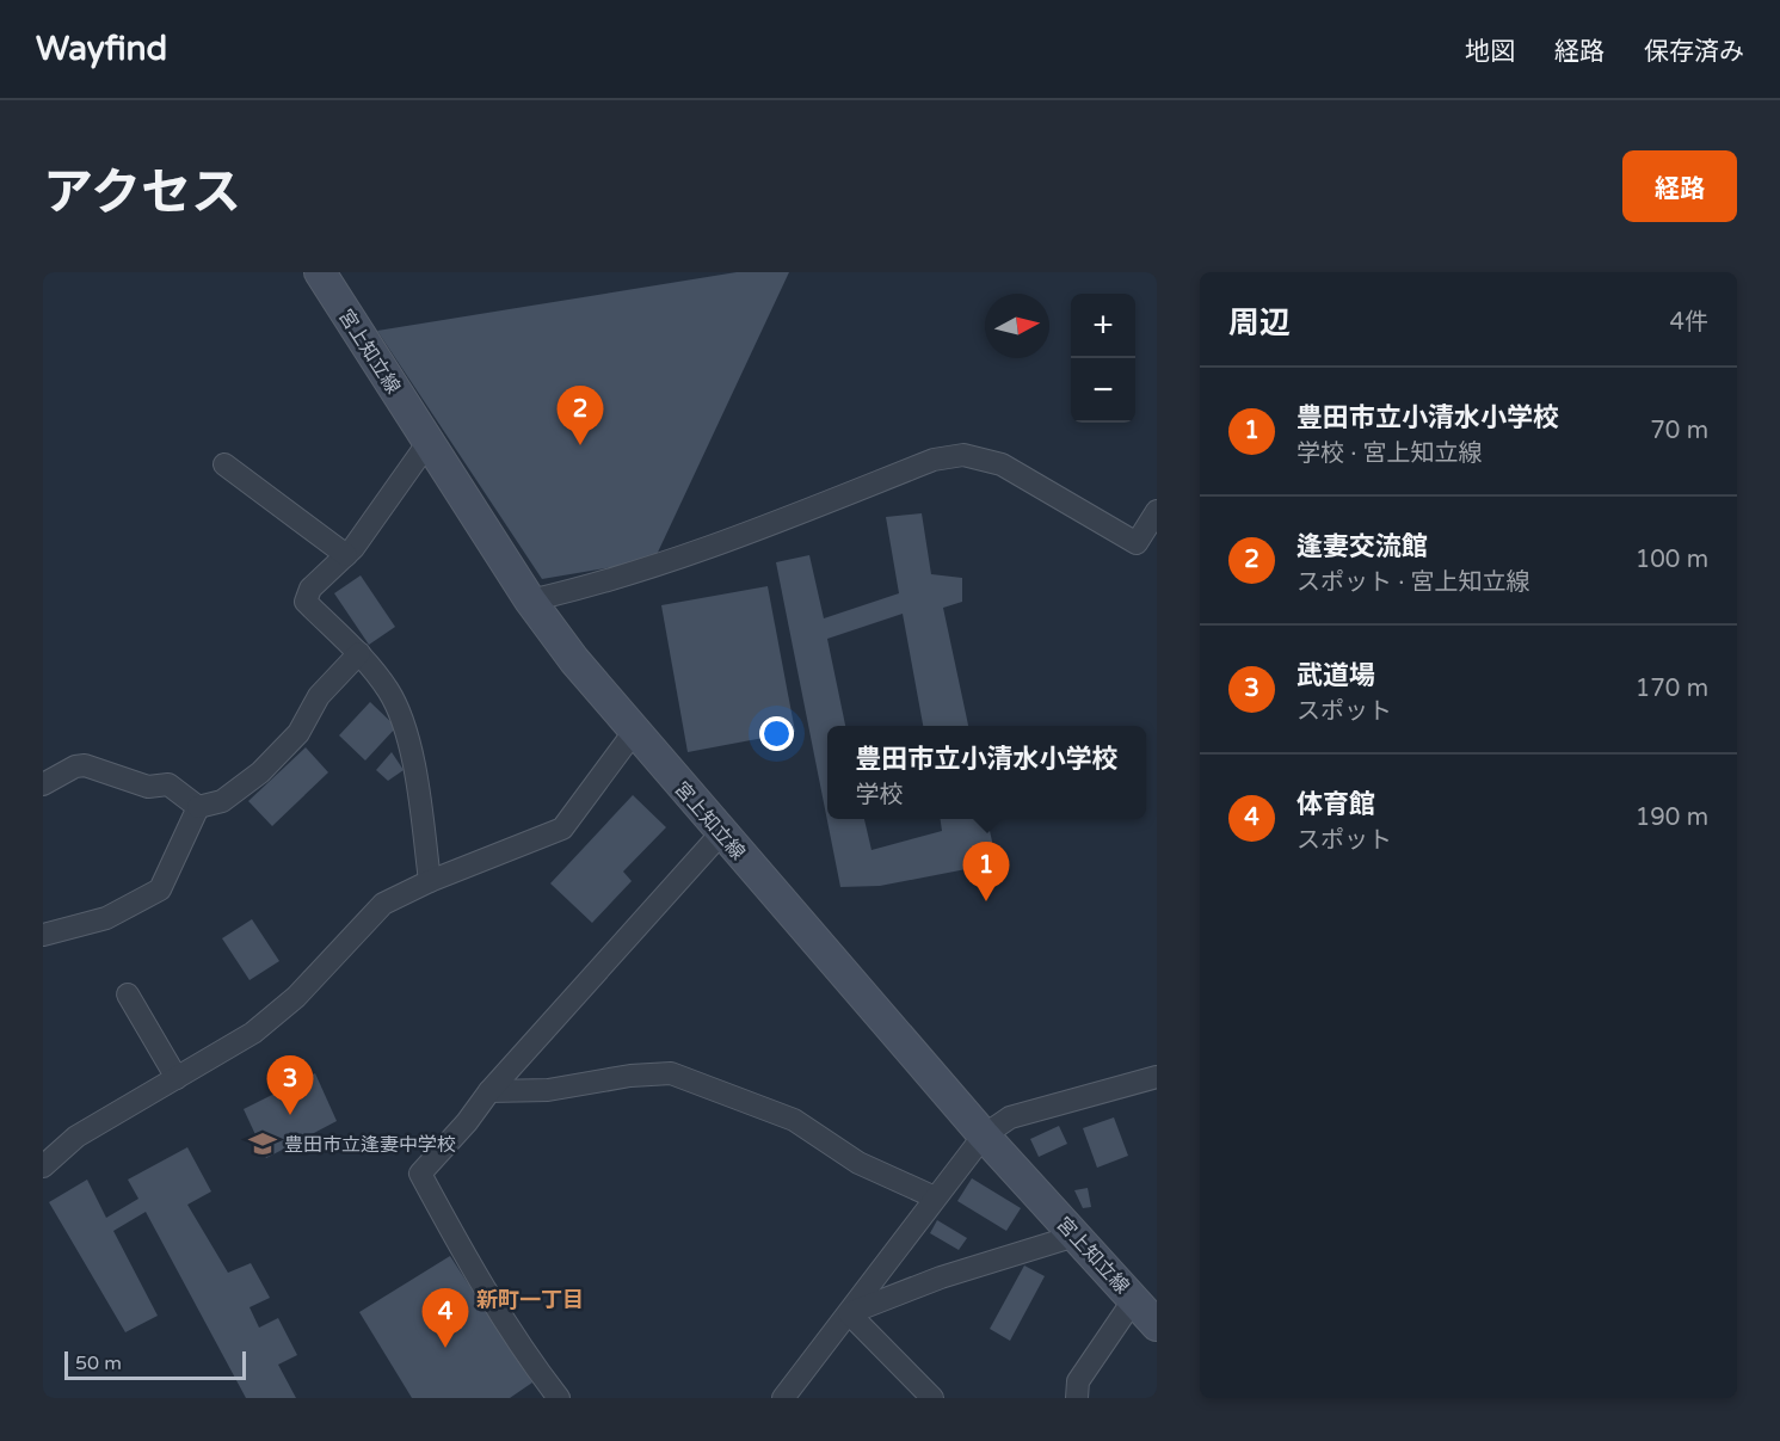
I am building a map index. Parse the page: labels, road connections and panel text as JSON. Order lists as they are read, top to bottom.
{
  "streets": {
    "main road": ["宮上知立線"]
  },
  "districts": ["新町一丁目"],
  "places": {
    "school or university": ["豊田市立逢妻中学校"]
  },
  "scale_bar": "50 m",
  "north": "right",
  "page": {
    "header": "Wayfind",
    "nav": ["地図", "経路", "保存済み"],
    "title": "アクセス",
    "buttons": "経路",
    "heading": ["周辺", "4件"],
    "map_buttons": ["+", "−"],
    "list": [
      {
        "mark": "1",
        "name": "豊田市立小清水小学校",
        "note": "学校 · 宮上知立線",
        "value": "70 m"
      },
      {
        "mark": "2",
        "name": "逢妻交流館",
        "note": "スポット · 宮上知立線",
        "value": "100 m"
      },
      {
        "mark": "3",
        "name": "武道場",
        "note": "スポット",
        "value": "170 m"
      },
      {
        "mark": "4",
        "name": "体育館",
        "note": "スポット",
        "value": "190 m"
      }
    ],
    "pins": [
      "2",
      "1",
      "3",
      "4"
    ],
    "popup": ["豊田市立小清水小学校", "学校"],
    "scale": "50 m"
  }
}
